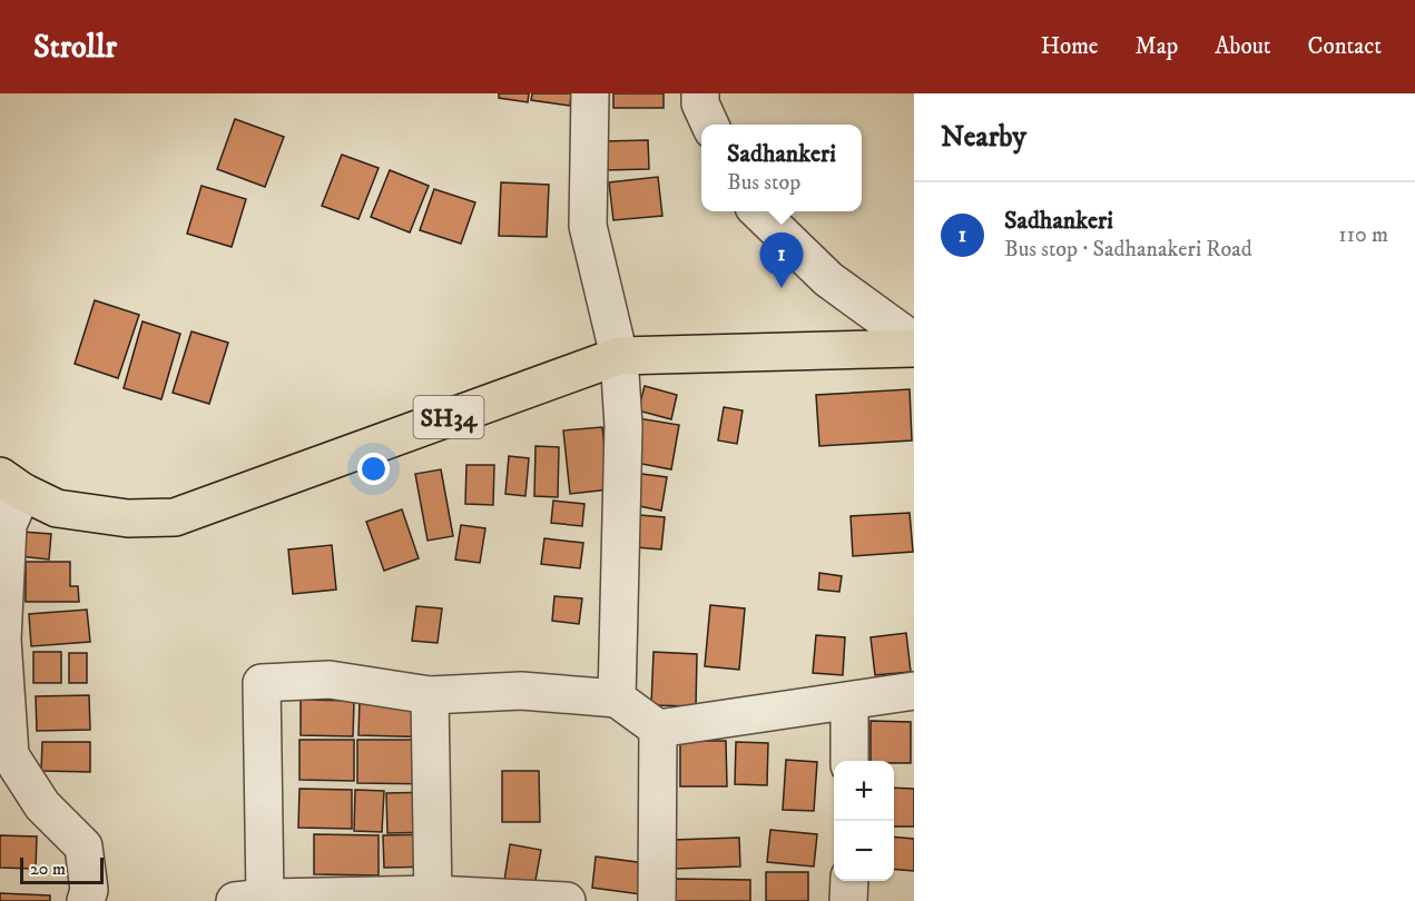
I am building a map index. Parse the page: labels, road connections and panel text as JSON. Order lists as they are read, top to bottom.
{
  "streets": {
    "main road": ["SH34"]
  },
  "scale_bar": "20 m",
  "page": {
    "header": "Strollr",
    "nav": [
      "Home",
      "Map",
      "About",
      "Contact"
    ],
    "heading": "Nearby",
    "popup": ["Sadhankeri", "Bus stop"],
    "list": [
      {
        "mark": "1",
        "name": "Sadhankeri",
        "note": "Bus stop · Sadhanakeri Road",
        "value": "110 m"
      }
    ],
    "pins": "1",
    "map_buttons": ["+", "−"],
    "scale": "20 m"
  }
}
